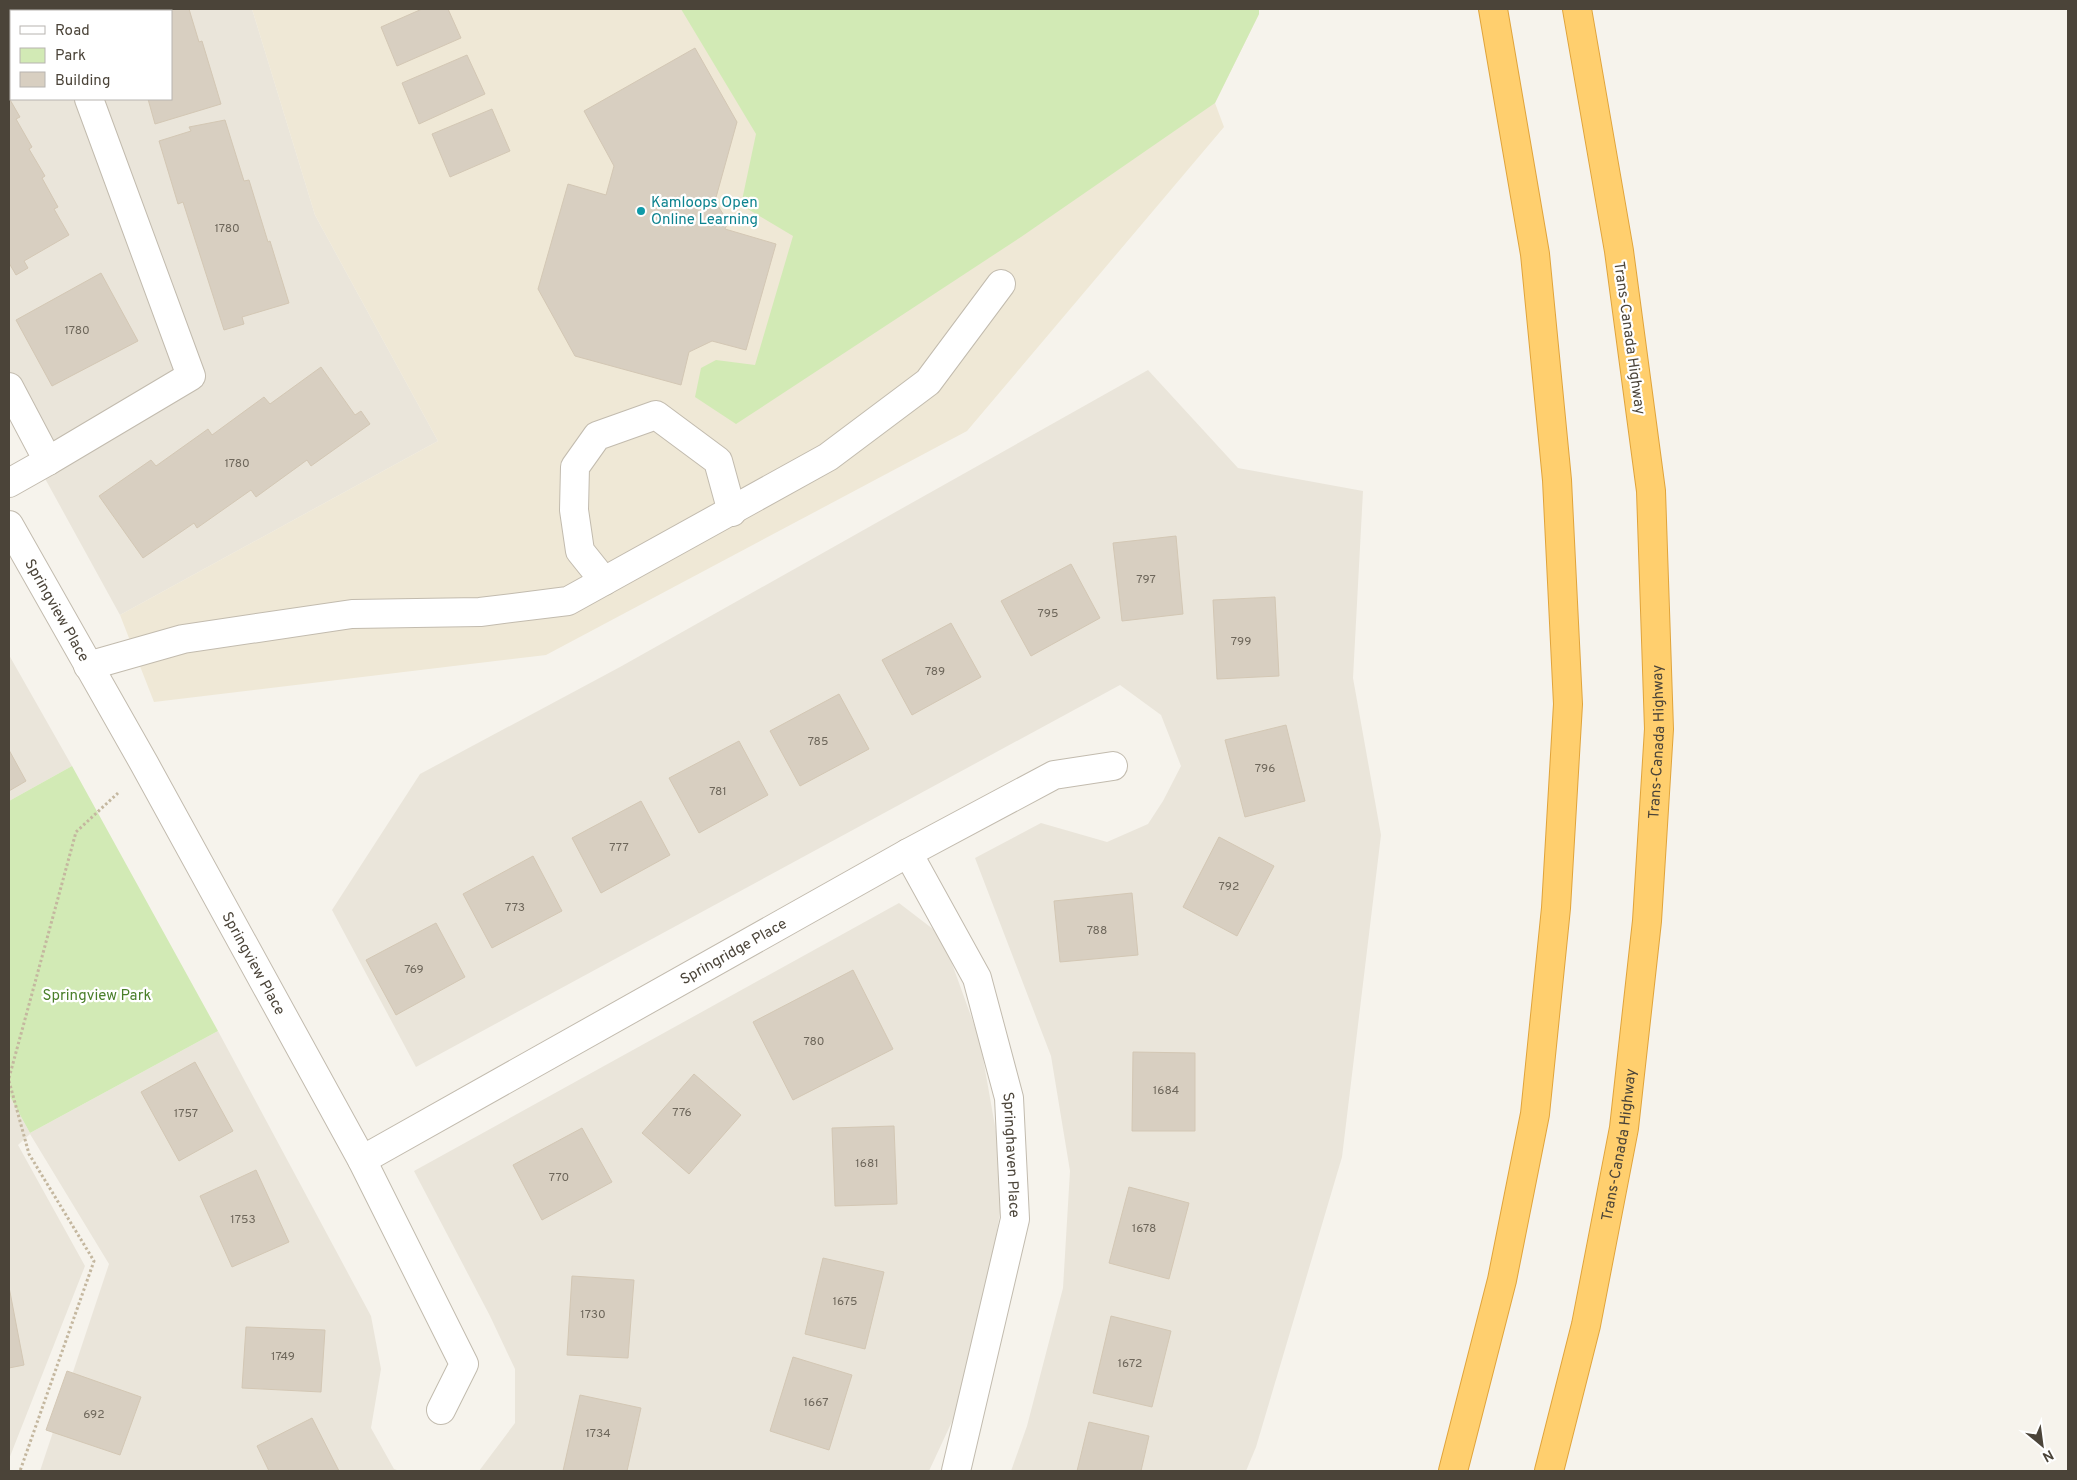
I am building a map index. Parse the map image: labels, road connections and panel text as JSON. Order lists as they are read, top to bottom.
{
  "streets": {
    "highway": ["Trans-Canada Highway"],
    "street": ["Springview Place", "Springridge Place", "Springhaven Place"]
  },
  "crossings": [
    ["Springview Place", "Springridge Place"],
    ["Springridge Place", "Springhaven Place"]
  ],
  "parks": ["Springview Park"],
  "places": ["Kamloops Open Online Learning"],
  "house_numbers": [
    "1780",
    "1780",
    "1780",
    "797",
    "795",
    "799",
    "789",
    "785",
    "796",
    "781",
    "777",
    "792",
    "773",
    "788",
    "769",
    "780",
    "1684",
    "776",
    "1757",
    "1681",
    "770",
    "1753",
    "1678",
    "1675",
    "1730",
    "1749",
    "1672",
    "1667",
    "692",
    "1734"
  ],
  "legend": ["Road", "Park", "Building"],
  "north": "bottom right"
}
